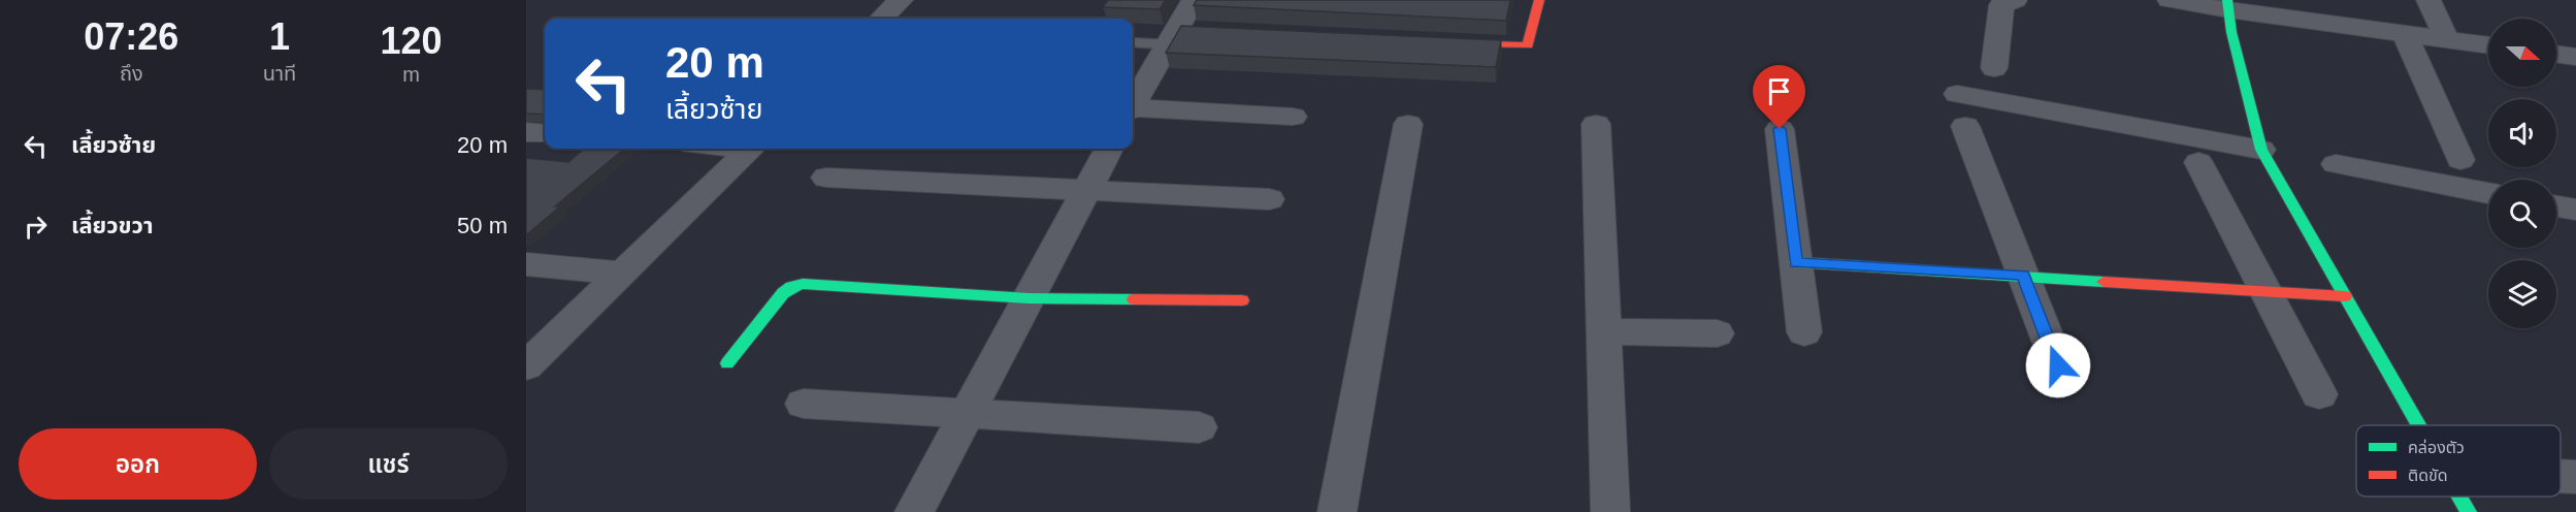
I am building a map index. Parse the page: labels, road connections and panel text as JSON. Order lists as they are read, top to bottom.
{
  "legend": ["คล่องตัว", "ติดขัด"],
  "north": "right",
  "page": {
    "eta": [
      "07:26",
      "ถึง",
      "1",
      "นาที",
      "120",
      "m"
    ],
    "turn": ["20 m", "เลี้ยวซ้าย"],
    "list": [
      {
        "name": "เลี้ยวซ้าย",
        "value": "20 m"
      },
      {
        "name": "เลี้ยวขวา",
        "value": "50 m"
      }
    ],
    "buttons": ["ออก", "แชร์"]
  }
}
